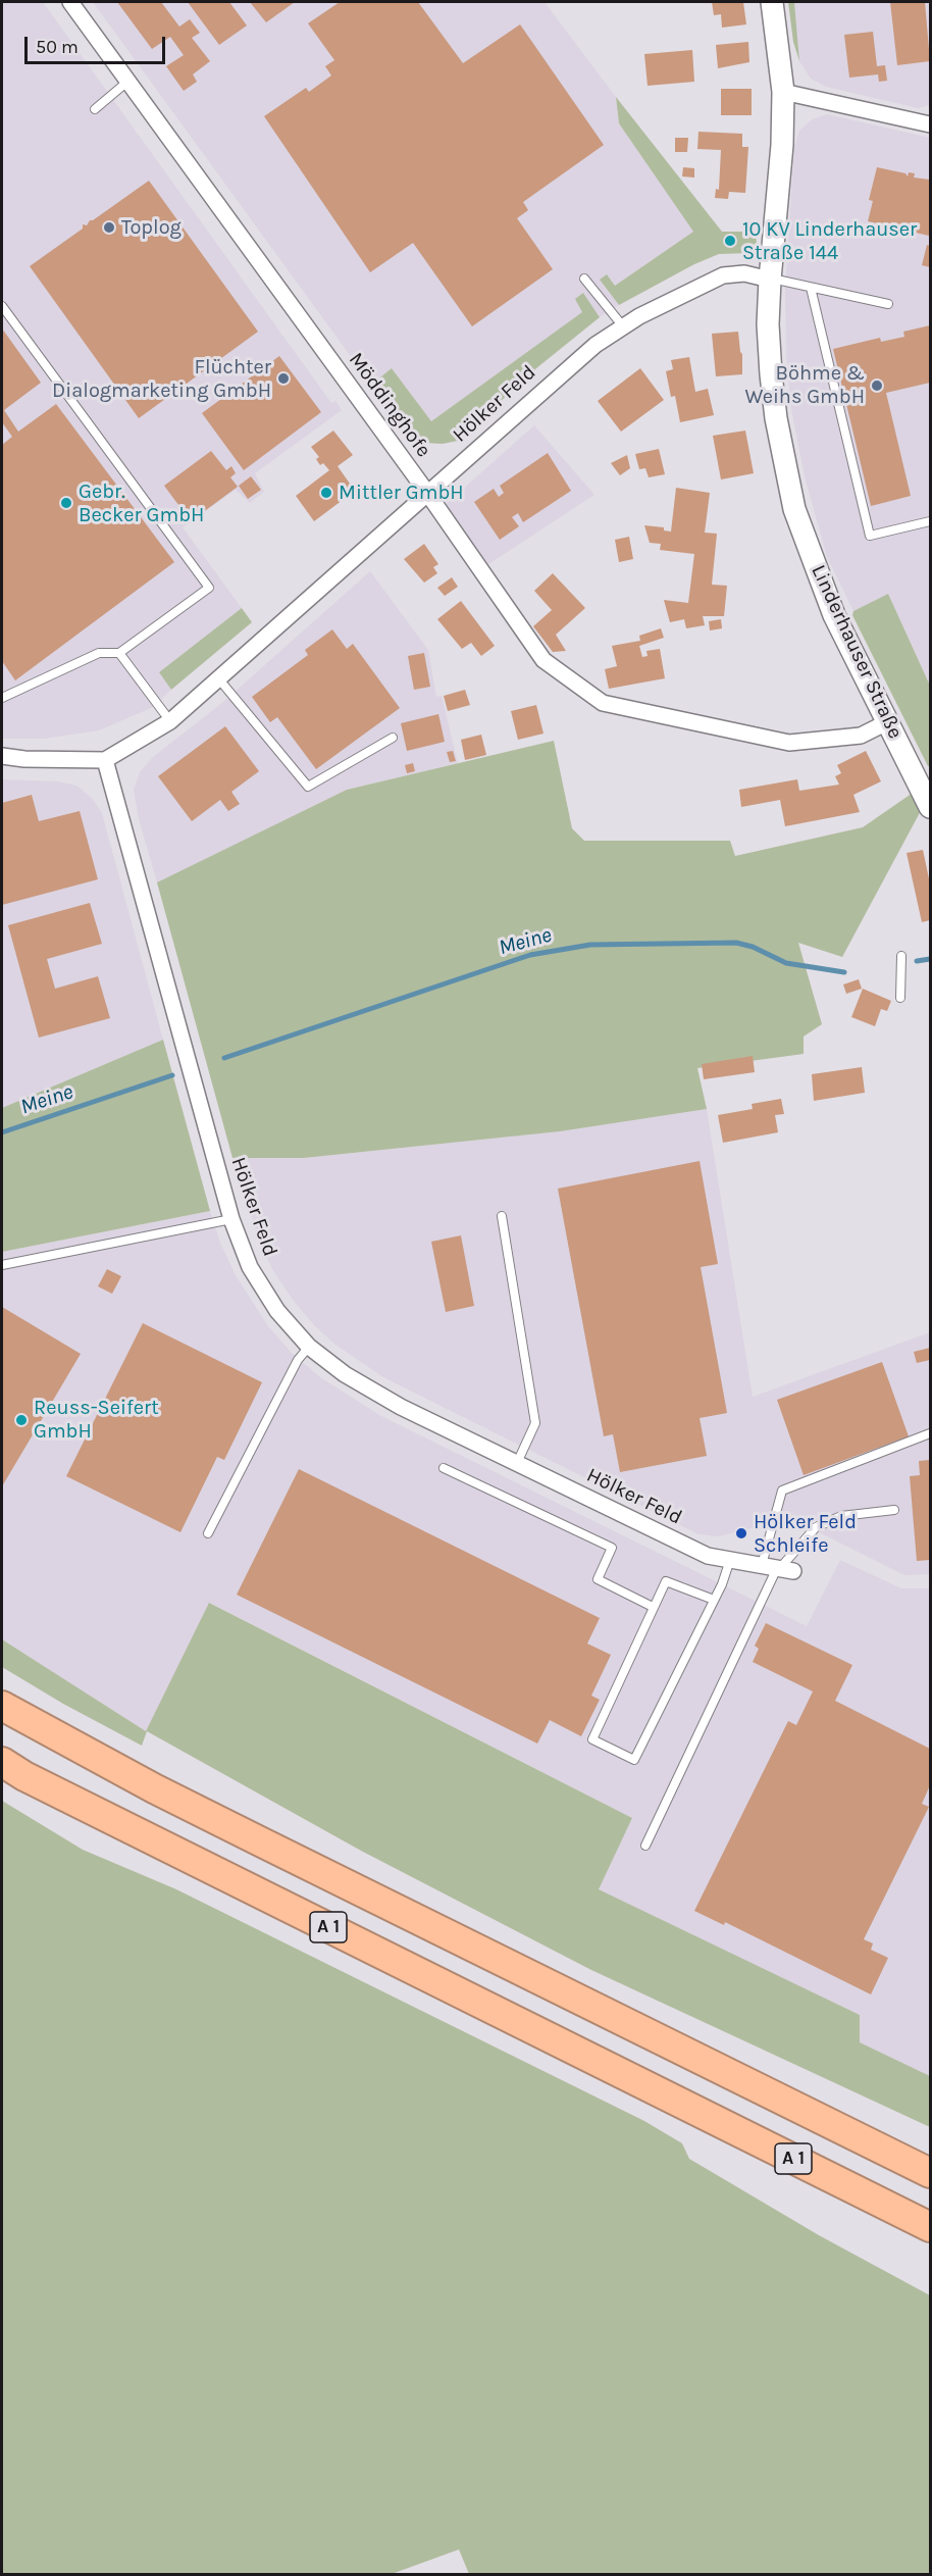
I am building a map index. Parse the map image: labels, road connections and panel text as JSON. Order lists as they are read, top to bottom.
{
  "streets": {
    "highway": ["A 1"],
    "main road": ["Linderhauser Straße"],
    "street": ["Hölker Feld", "Möddinghofe"]
  },
  "crossings": [
    ["Hölker Feld", "Möddinghofe"],
    ["Hölker Feld", "Linderhauser Straße"],
    ["Möddinghofe", "Linderhauser Straße"]
  ],
  "water": ["Meine"],
  "places": [
    "Toplog",
    "10 KV Linderhauser Straße 144",
    "Flüchter Dialogmarketing GmbH",
    "Böhme & Weihs GmbH",
    "Mittler GmbH",
    "Gebr. Becker GmbH",
    "Reuss-Seifert GmbH",
    "Hölker Feld Schleife"
  ],
  "scale_bar": "50 m"
}
